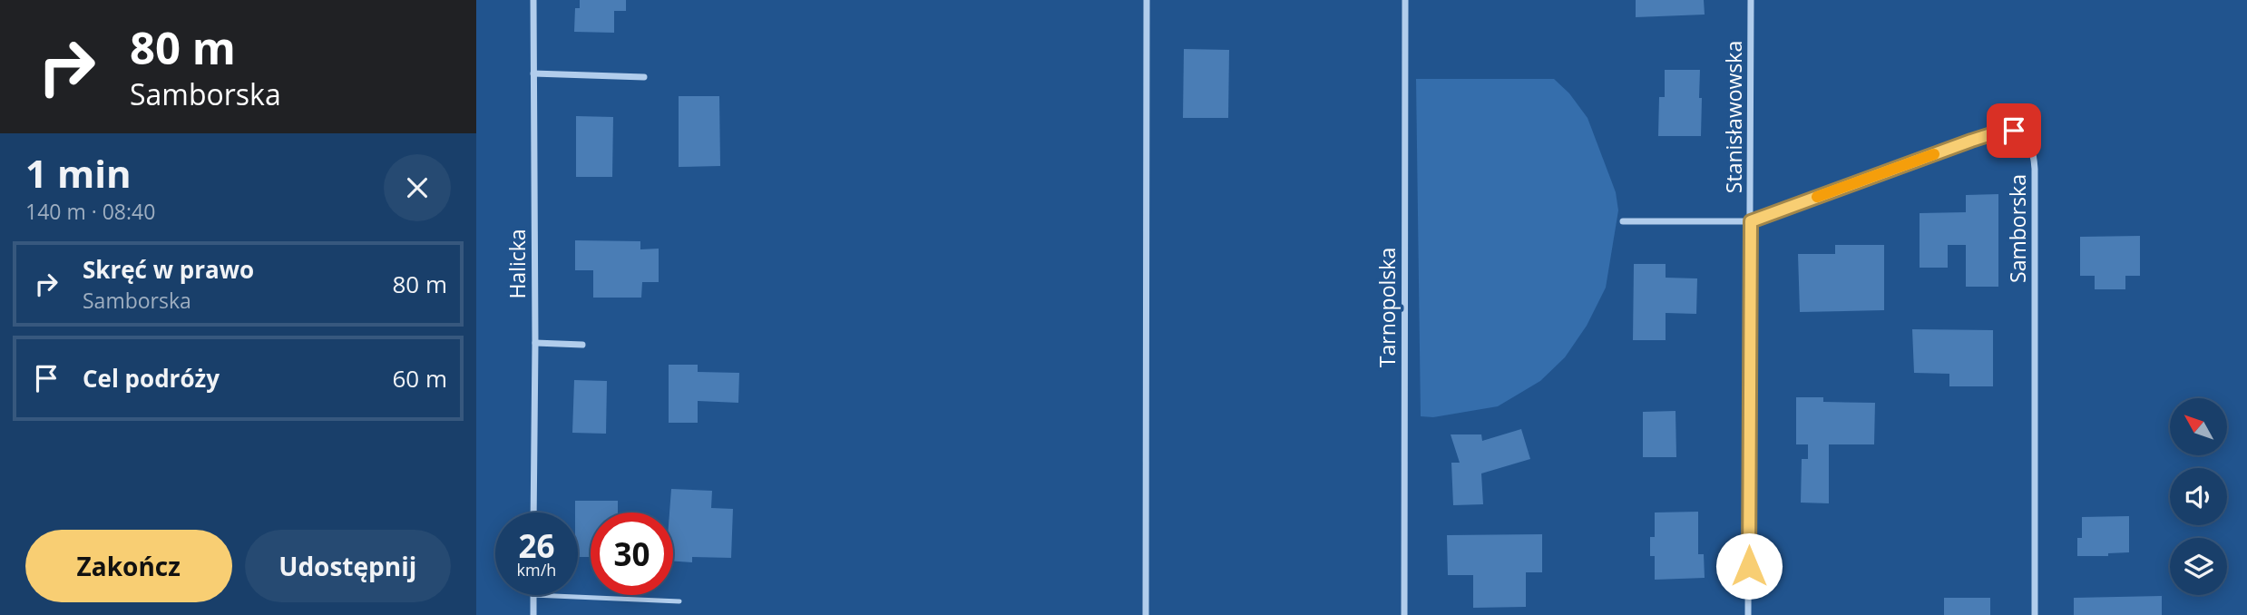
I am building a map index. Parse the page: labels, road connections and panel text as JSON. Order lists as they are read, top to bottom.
{
  "streets": {
    "street": [
      "Stanisławowska",
      "Samborska",
      "Halicka",
      "Tarnopolska"
    ]
  },
  "crossings": [
    ["Stanisławowska", "Samborska"]
  ],
  "north": "top left",
  "page": {
    "turn": ["80 m", "Samborska"],
    "heading": ["1 min", "140 m · 08:40"],
    "list": [
      {
        "name": "Skręć w prawo",
        "note": "Samborska",
        "value": "80 m"
      },
      {
        "name": "Cel podróży",
        "value": "60 m"
      }
    ],
    "speed": "26 km/h",
    "limit": "30",
    "buttons": ["Zakończ", "Udostępnij"]
  }
}
